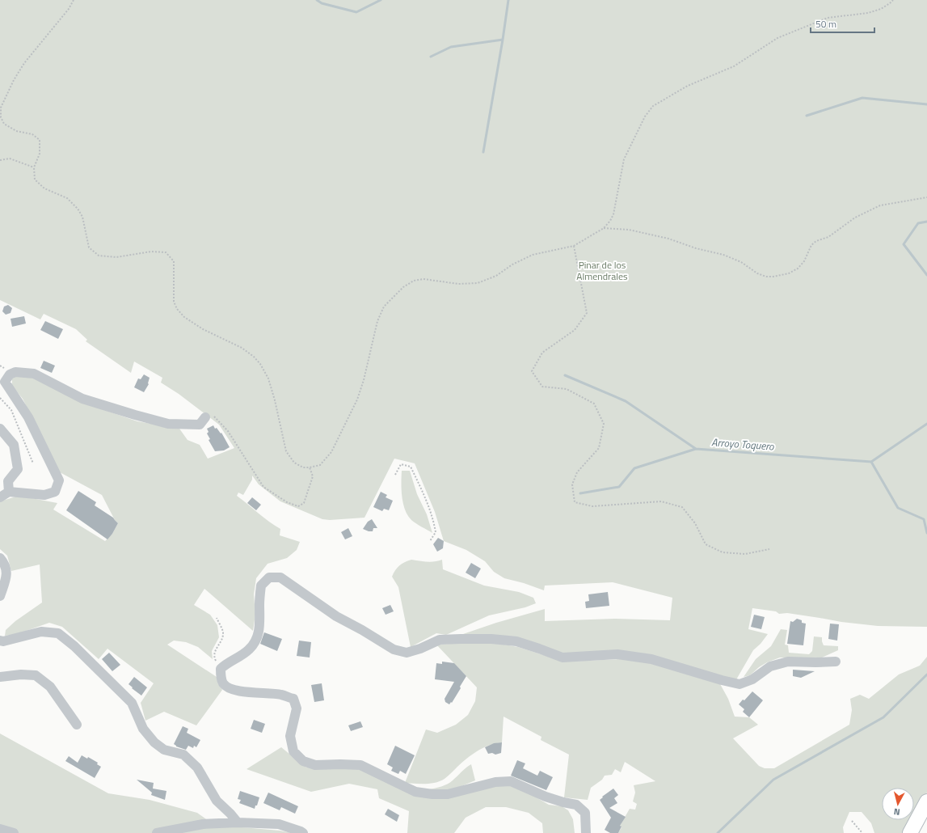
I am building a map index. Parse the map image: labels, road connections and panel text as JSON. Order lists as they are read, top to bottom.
{
  "water": ["Arroyo Toquero"],
  "parks": ["Pinar de los Almendrales"],
  "scale_bar": "50 m",
  "north": "bottom"
}
